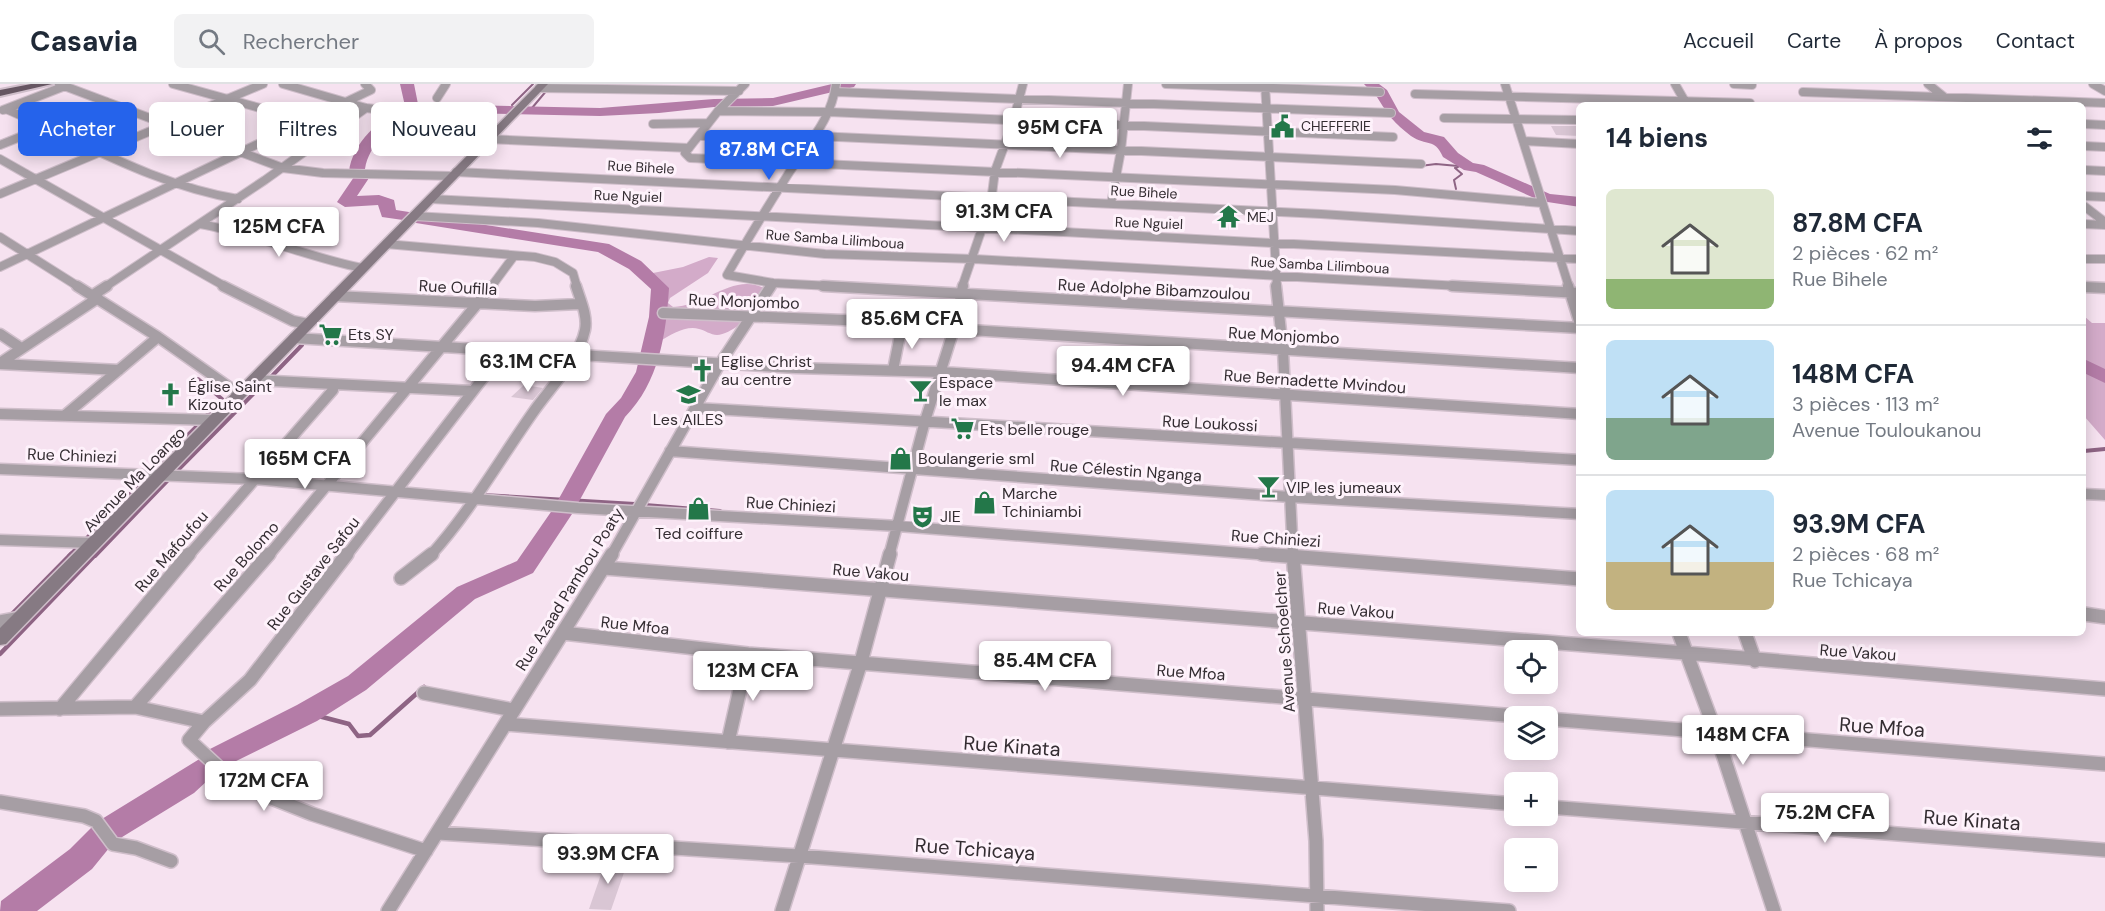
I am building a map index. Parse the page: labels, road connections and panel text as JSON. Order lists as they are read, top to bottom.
{
  "streets": {
    "main road": ["Avenue Ma Loango"],
    "street": [
      "Rue Bihele",
      "Rue Nguiel",
      "Rue Samba Lilimboua",
      "Rue Oufilla",
      "Rue Adolphe Bibamzoulou",
      "Rue Monjombo",
      "Rue Bernadette Mvindou",
      "Rue Loukossi",
      "Rue Chiniezi",
      "Rue Célestin Nganga",
      "Rue Mafoufou",
      "Rue Bolomo",
      "Rue Vakou",
      "Rue Gustave Safou",
      "Rue Azaad Pambou Poaty",
      "Rue Mfoa",
      "Avenue Schoelcher",
      "Rue Kinata",
      "Rue Tchicaya"
    ]
  },
  "crossings": [
    ["Rue Bihele", "Avenue Ma Loango"],
    ["Rue Bihele", "Avenue Schoelcher"],
    ["Rue Nguiel", "Avenue Ma Loango"],
    ["Rue Nguiel", "Avenue Schoelcher"],
    ["Rue Samba Lilimboua", "Rue Adolphe Bibamzoulou"],
    ["Rue Samba Lilimboua", "Avenue Ma Loango"],
    ["Rue Samba Lilimboua", "Avenue Schoelcher"],
    ["Rue Oufilla", "Avenue Ma Loango"],
    ["Rue Oufilla", "Rue Bolomo"],
    ["Rue Adolphe Bibamzoulou", "Rue Azaad Pambou Poaty"],
    ["Rue Adolphe Bibamzoulou", "Avenue Schoelcher"],
    ["Rue Monjombo", "Rue Azaad Pambou Poaty"],
    ["Rue Monjombo", "Avenue Schoelcher"],
    ["Rue Bernadette Mvindou", "Avenue Ma Loango"],
    ["Rue Bernadette Mvindou", "Rue Bolomo"],
    ["Rue Bernadette Mvindou", "Rue Gustave Safou"],
    ["Rue Bernadette Mvindou", "Rue Azaad Pambou Poaty"],
    ["Rue Bernadette Mvindou", "Avenue Schoelcher"],
    ["Rue Loukossi", "Rue Azaad Pambou Poaty"],
    ["Rue Loukossi", "Avenue Schoelcher"],
    ["Rue Chiniezi", "Avenue Ma Loango"],
    ["Rue Chiniezi", "Rue Mafoufou"],
    ["Rue Chiniezi", "Rue Bolomo"],
    ["Rue Chiniezi", "Rue Gustave Safou"],
    ["Rue Chiniezi", "Rue Azaad Pambou Poaty"],
    ["Rue Chiniezi", "Avenue Schoelcher"],
    ["Rue Célestin Nganga", "Rue Azaad Pambou Poaty"],
    ["Rue Célestin Nganga", "Avenue Schoelcher"],
    ["Rue Vakou", "Rue Azaad Pambou Poaty"],
    ["Rue Vakou", "Avenue Schoelcher"],
    ["Rue Azaad Pambou Poaty", "Rue Mfoa"],
    ["Rue Azaad Pambou Poaty", "Rue Kinata"],
    ["Rue Azaad Pambou Poaty", "Rue Tchicaya"],
    ["Rue Mfoa", "Avenue Schoelcher"],
    ["Avenue Schoelcher", "Rue Kinata"],
    ["Avenue Schoelcher", "Rue Tchicaya"]
  ],
  "places": {
    "public building": ["CHEFFERIE"],
    "temple": ["MEJ"],
    "supermarket": ["Ets SY", "Ets belle rouge"],
    "church": ["Eglise Christ au centre", "Église Saint Kizouto"],
    "bar": ["Espace le max", "VIP les jumeaux"],
    "school or university": ["Les AILES"],
    "shop": ["Boulangerie sml", "Marche Tchiniambi", "Ted coiffure"],
    "theatre": ["JIE"]
  },
  "page": {
    "header": "Casavia",
    "search": "Rechercher",
    "nav": [
      "Accueil",
      "Carte",
      "À propos",
      "Contact"
    ],
    "chip": [
      "Acheter",
      "Louer",
      "Filtres",
      "Nouveau"
    ],
    "heading": "14 biens",
    "price": [
      "95M CFA",
      "87.8M CFA",
      "91.3M CFA",
      "125M CFA",
      "85.6M CFA",
      "63.1M CFA",
      "94.4M CFA",
      "165M CFA",
      "85.4M CFA",
      "123M CFA",
      "148M CFA",
      "172M CFA",
      "75.2M CFA",
      "93.9M CFA"
    ],
    "list": [
      {
        "name": "87.8M CFA",
        "note": "2 pièces · 62 m² · Rue Bihele"
      },
      {
        "name": "148M CFA",
        "note": "3 pièces · 113 m² · Avenue Touloukanou"
      },
      {
        "name": "93.9M CFA",
        "note": "2 pièces · 68 m² · Rue Tchicaya"
      }
    ],
    "map_buttons": ["+", "−"]
  }
}
